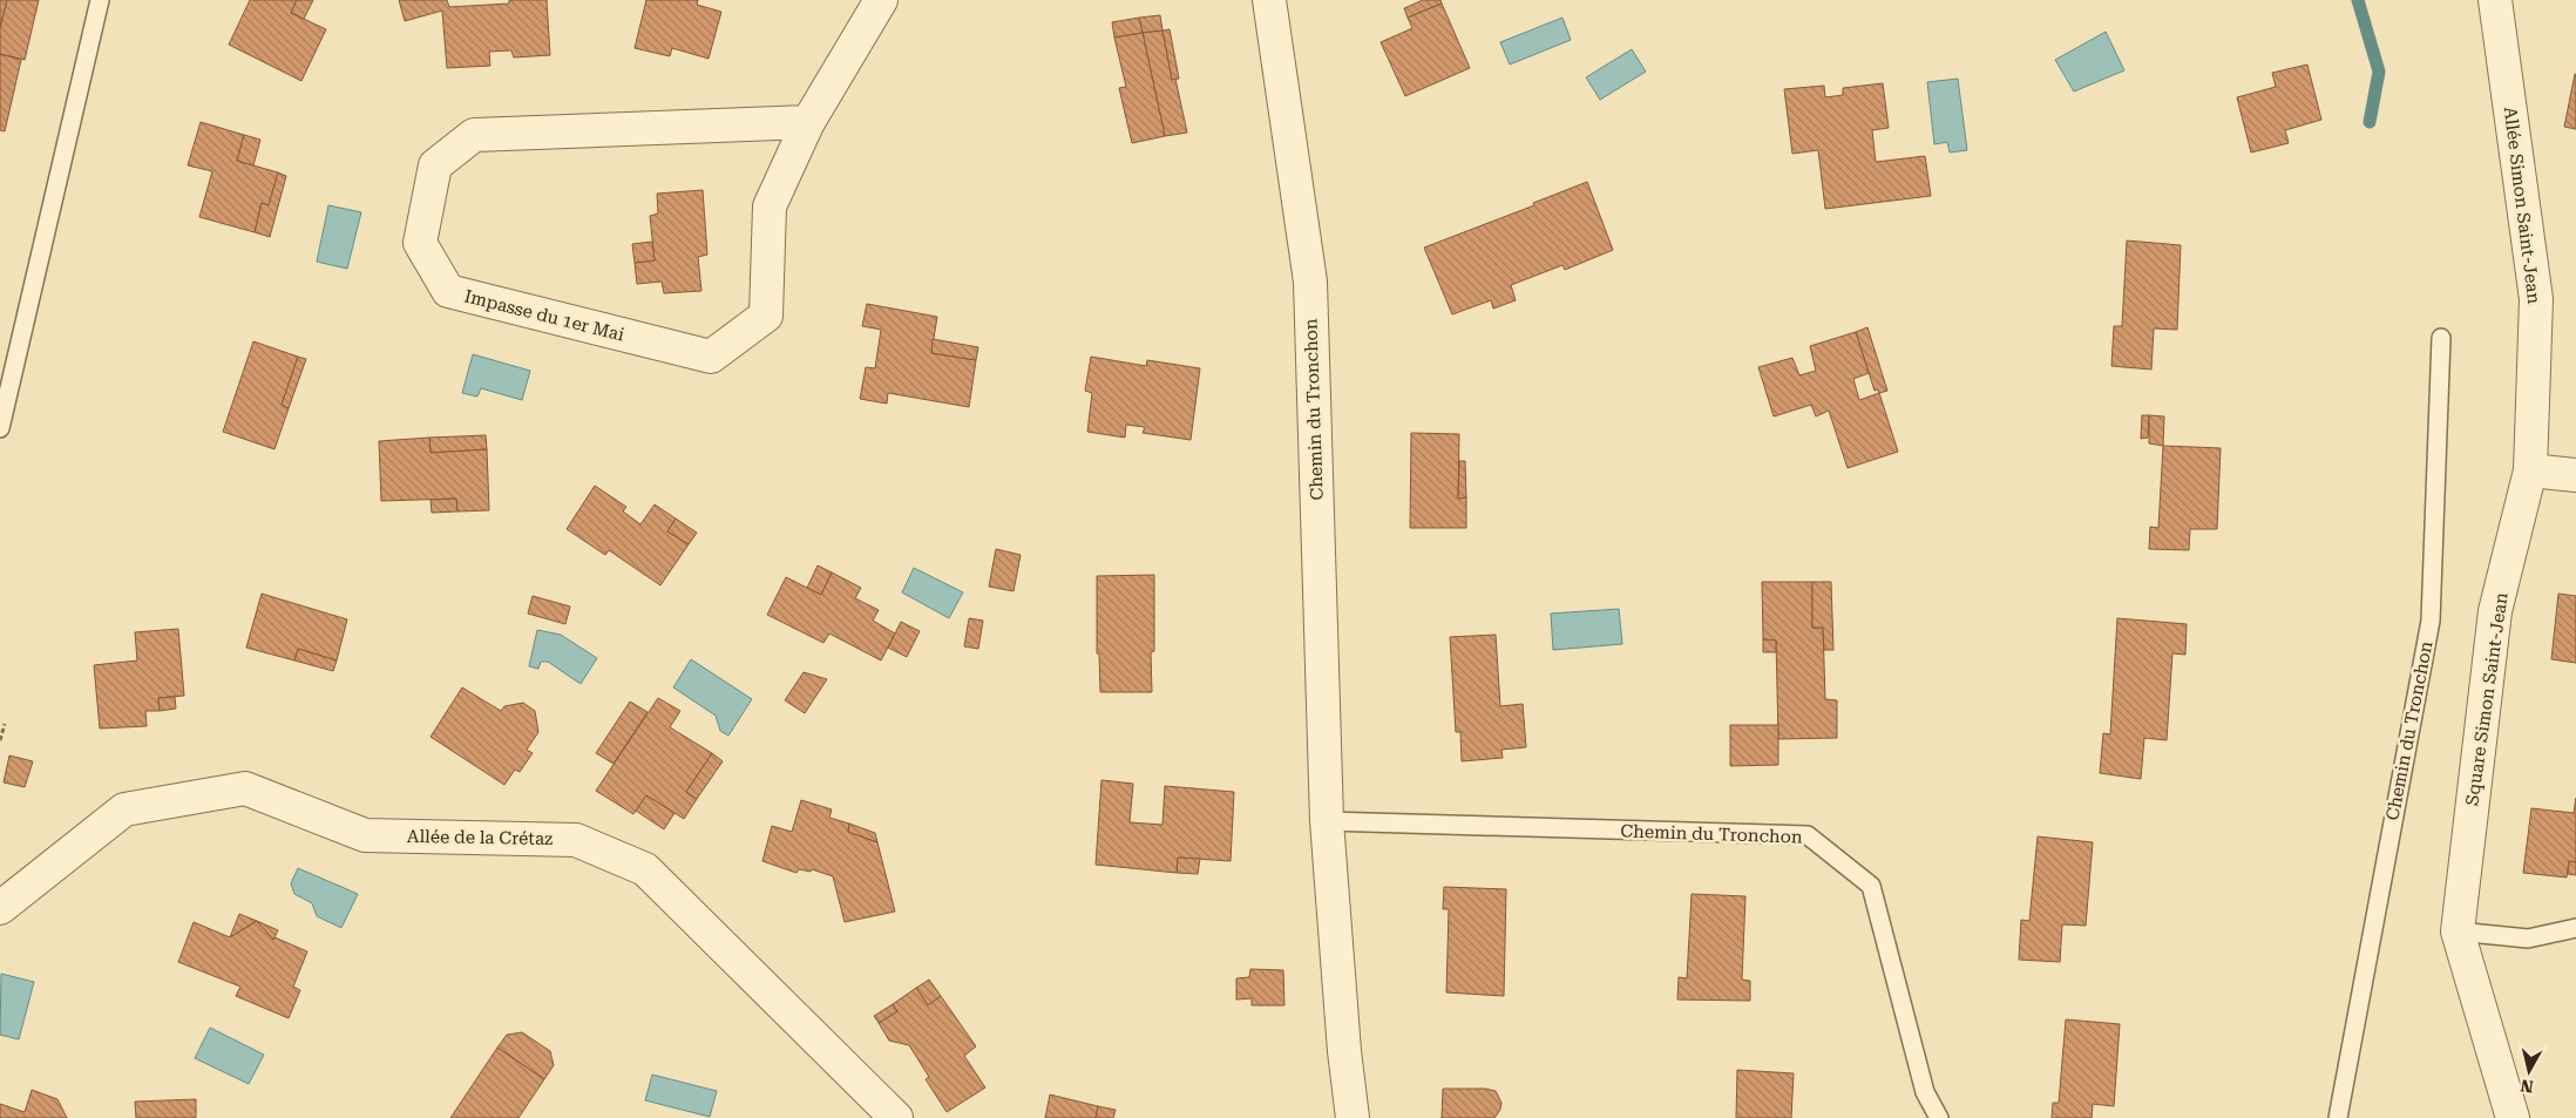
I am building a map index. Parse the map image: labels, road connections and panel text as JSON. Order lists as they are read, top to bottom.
{
  "streets": {
    "street": [
      "Allée Simon Saint-Jean",
      "Impasse du 1er Mai",
      "Chemin du Tronchon",
      "Square Simon Saint-Jean",
      "Allée de la Crétaz"
    ]
  },
  "crossings": [
    ["Allée Simon Saint-Jean", "Square Simon Saint-Jean"]
  ],
  "north": "bottom"
}
